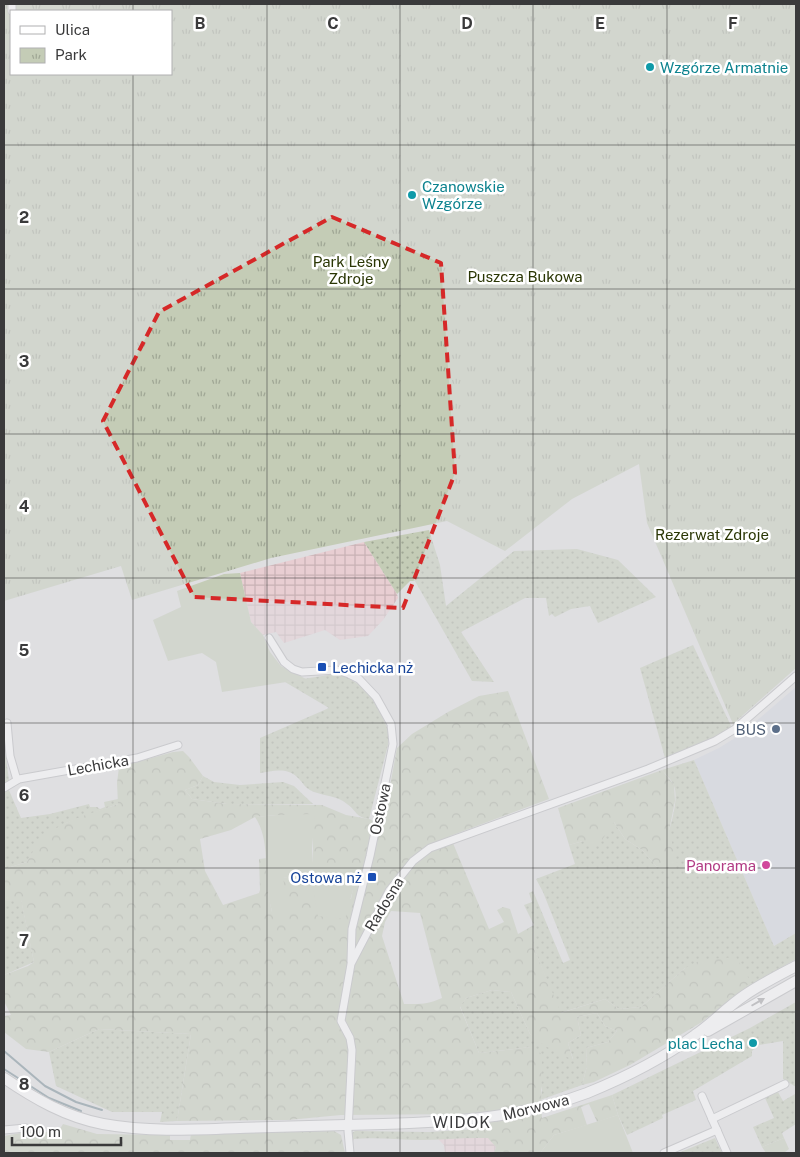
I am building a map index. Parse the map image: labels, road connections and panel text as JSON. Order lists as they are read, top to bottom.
{
  "streets": {
    "main road": ["Morwowa"],
    "street": ["Lechicka", "Ostowa", "Radosna"]
  },
  "crossings": [
    ["Ostowa", "Radosna"],
    ["Radosna", "Morwowa"]
  ],
  "districts": ["WIDOK"],
  "parks": ["Park Leśny Zdroje", "Puszcza Bukowa", "Rezerwat Zdroje"],
  "places": {
    "other": [
      "Wzgórze Armatnie",
      "Czanowskie Wzgórze",
      "BUS",
      "Panorama",
      "plac Lecha"
    ],
    "transit": ["Lechicka nż", "Ostowa nż"]
  },
  "legend": ["Ulica", "Park"],
  "scale_bar": "100 m",
  "grid": {
    "columns": [
      "B",
      "C",
      "D",
      "E",
      "F"
    ],
    "rows": [
      "2",
      "3",
      "4",
      "5",
      "6",
      "7",
      "8"
    ]
  }
}
